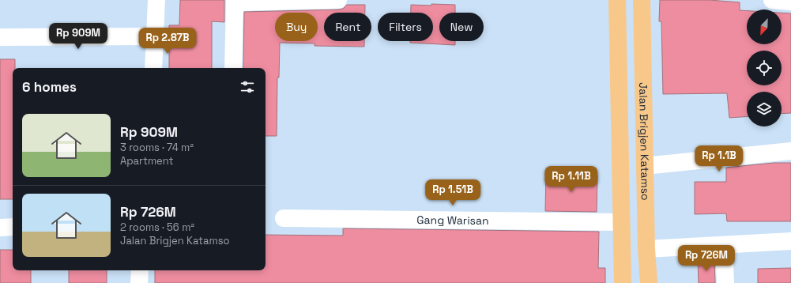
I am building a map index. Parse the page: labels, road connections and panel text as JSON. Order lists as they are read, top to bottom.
{
  "streets": {
    "main road": ["Jalan Brigjen Katamso"],
    "street": ["Gang Warisan"]
  },
  "north": "bottom left",
  "page": {
    "chip": [
      "Buy",
      "Rent",
      "Filters",
      "New"
    ],
    "price": [
      "Rp 909M",
      "Rp 2.87B",
      "Rp 1.1B",
      "Rp 1.11B",
      "Rp 1.51B",
      "Rp 726M"
    ],
    "heading": "6 homes",
    "list": [
      {
        "name": "Rp 909M",
        "note": "3 rooms · 74 m² · Apartment"
      },
      {
        "name": "Rp 726M",
        "note": "2 rooms · 56 m² · Jalan Brigjen Katamso"
      }
    ]
  }
}
